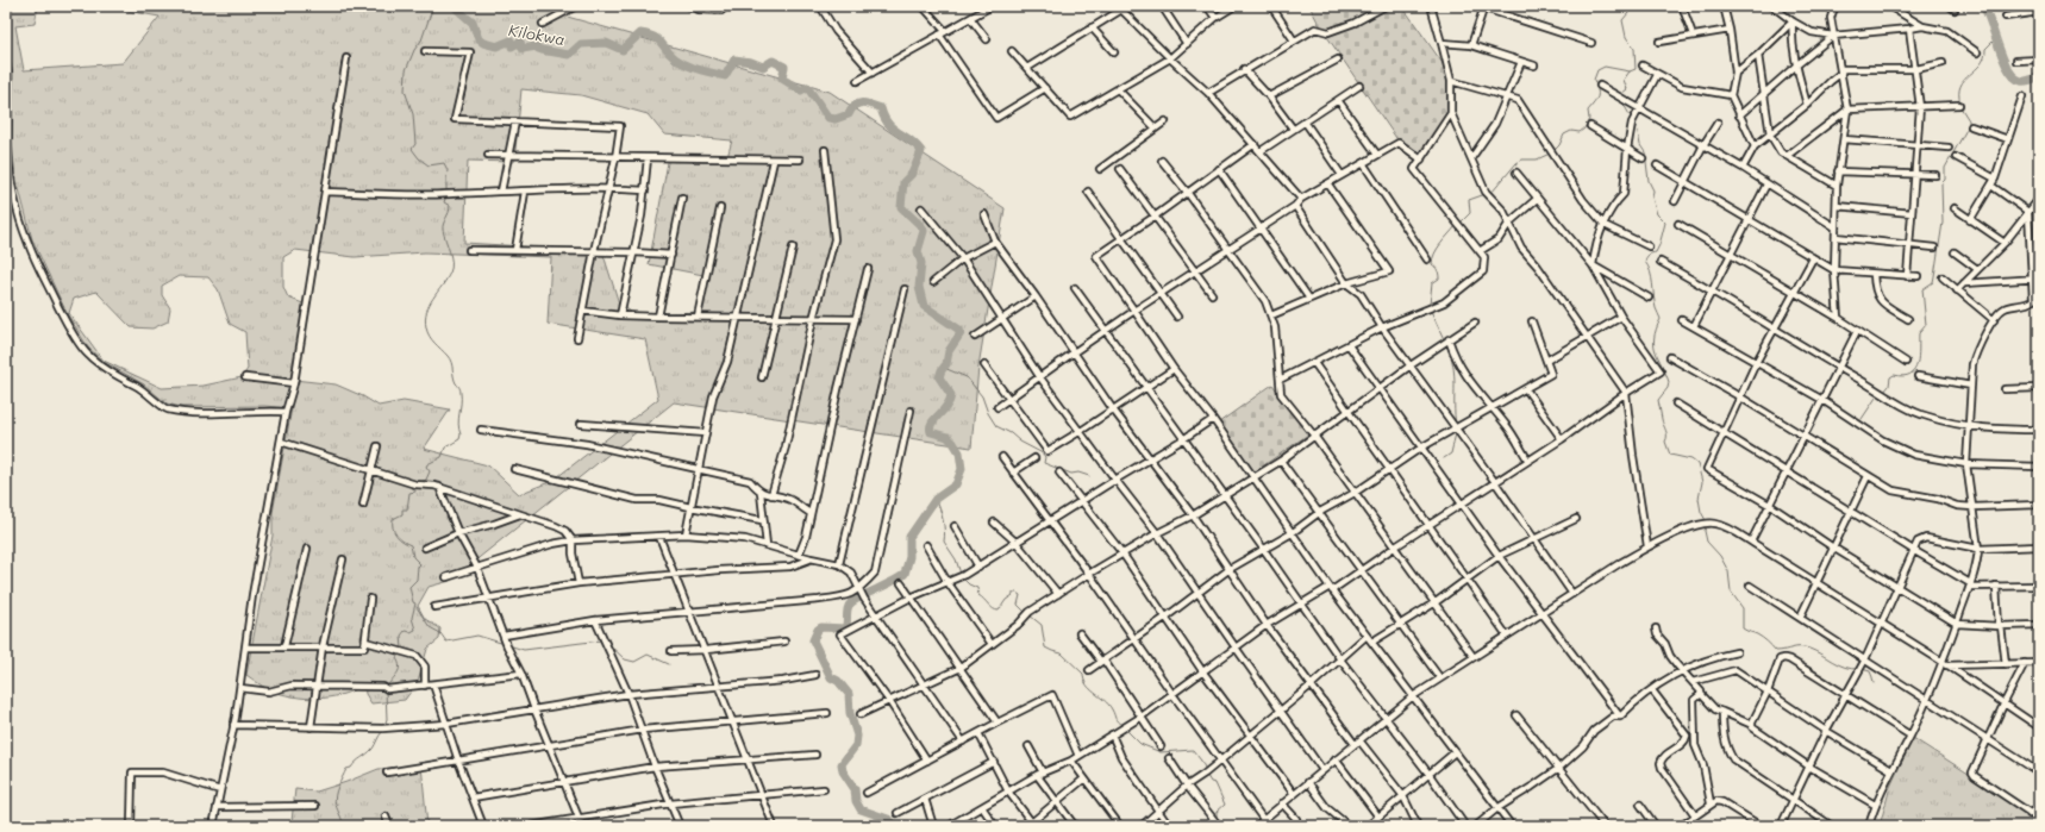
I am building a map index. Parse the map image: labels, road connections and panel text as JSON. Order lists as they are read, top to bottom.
{
  "water": ["Kilokwa"]
}
